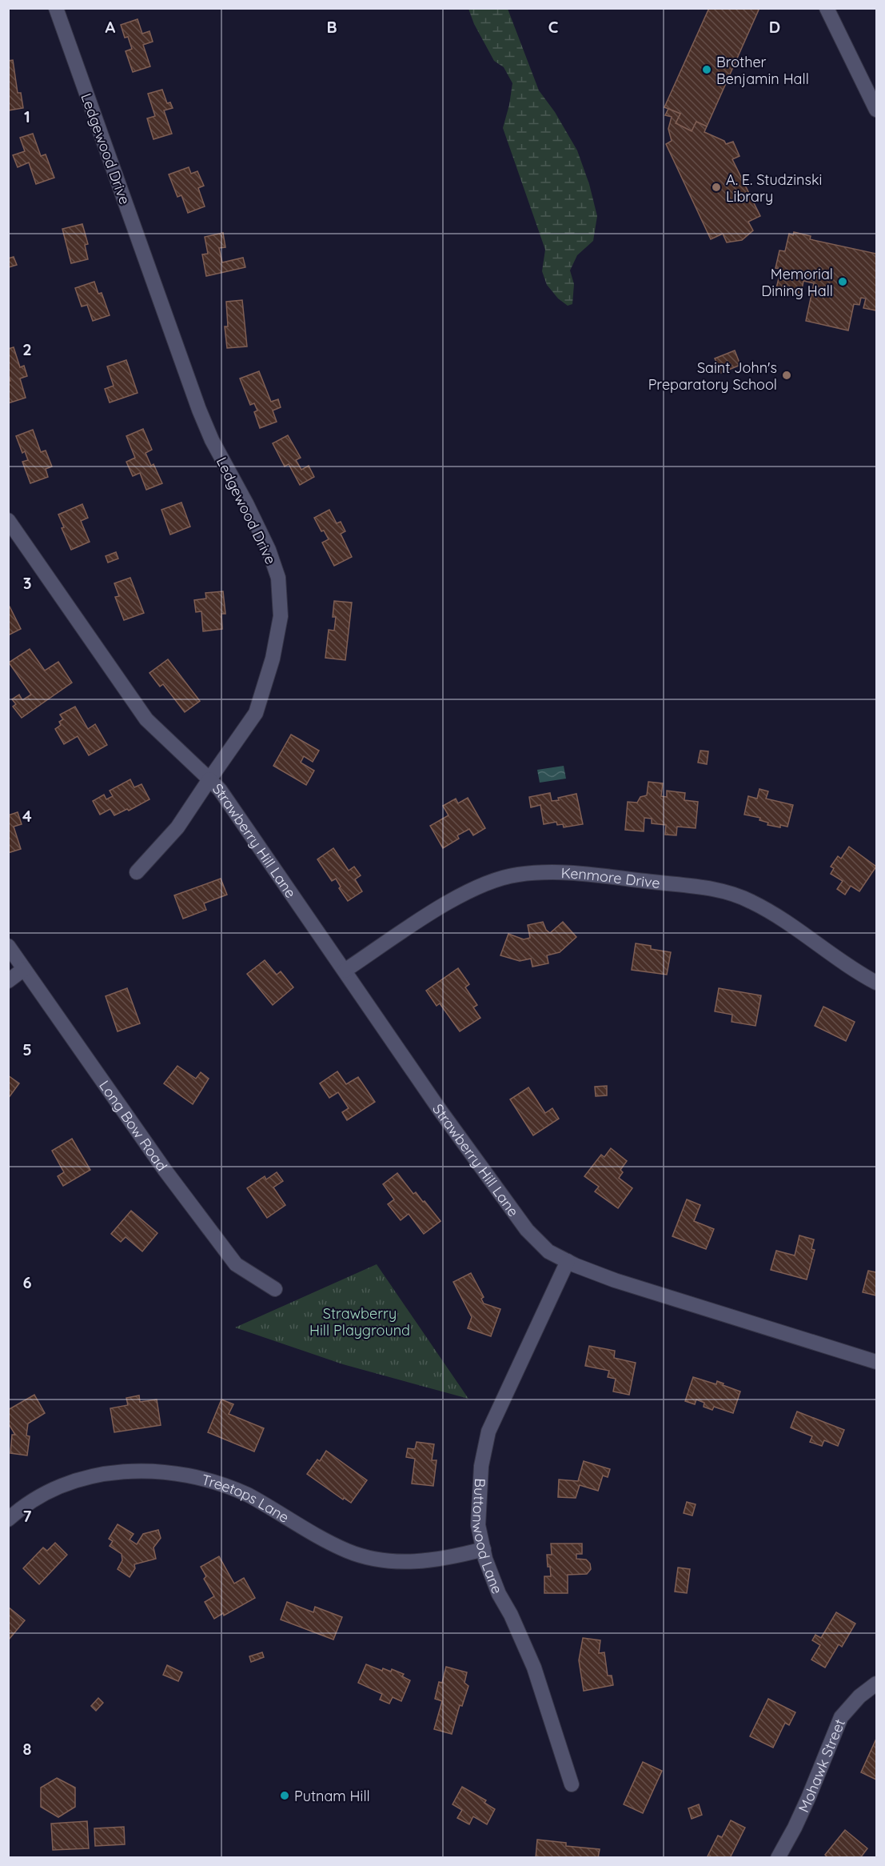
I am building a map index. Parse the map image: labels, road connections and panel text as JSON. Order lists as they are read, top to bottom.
{
  "streets": {
    "street": [
      "Ledgewood Drive",
      "Strawberry Hill Lane",
      "Kenmore Drive",
      "Long Bow Road",
      "Treetops Lane",
      "Buttonwood Lane",
      "Mohawk Street"
    ]
  },
  "crossings": [
    ["Ledgewood Drive", "Strawberry Hill Lane"],
    ["Strawberry Hill Lane", "Kenmore Drive"],
    ["Strawberry Hill Lane", "Buttonwood Lane"],
    ["Treetops Lane", "Buttonwood Lane"]
  ],
  "parks": ["Strawberry Hill Playground"],
  "places": [
    "Brother Benjamin Hall",
    "A. E. Studzinski Library",
    "Memorial Dining Hall",
    "Saint John's Preparatory School",
    "Putnam Hill"
  ],
  "grid": {
    "columns": [
      "A",
      "B",
      "C",
      "D"
    ],
    "rows": [
      "1",
      "2",
      "3",
      "4",
      "5",
      "6",
      "7",
      "8"
    ]
  }
}
